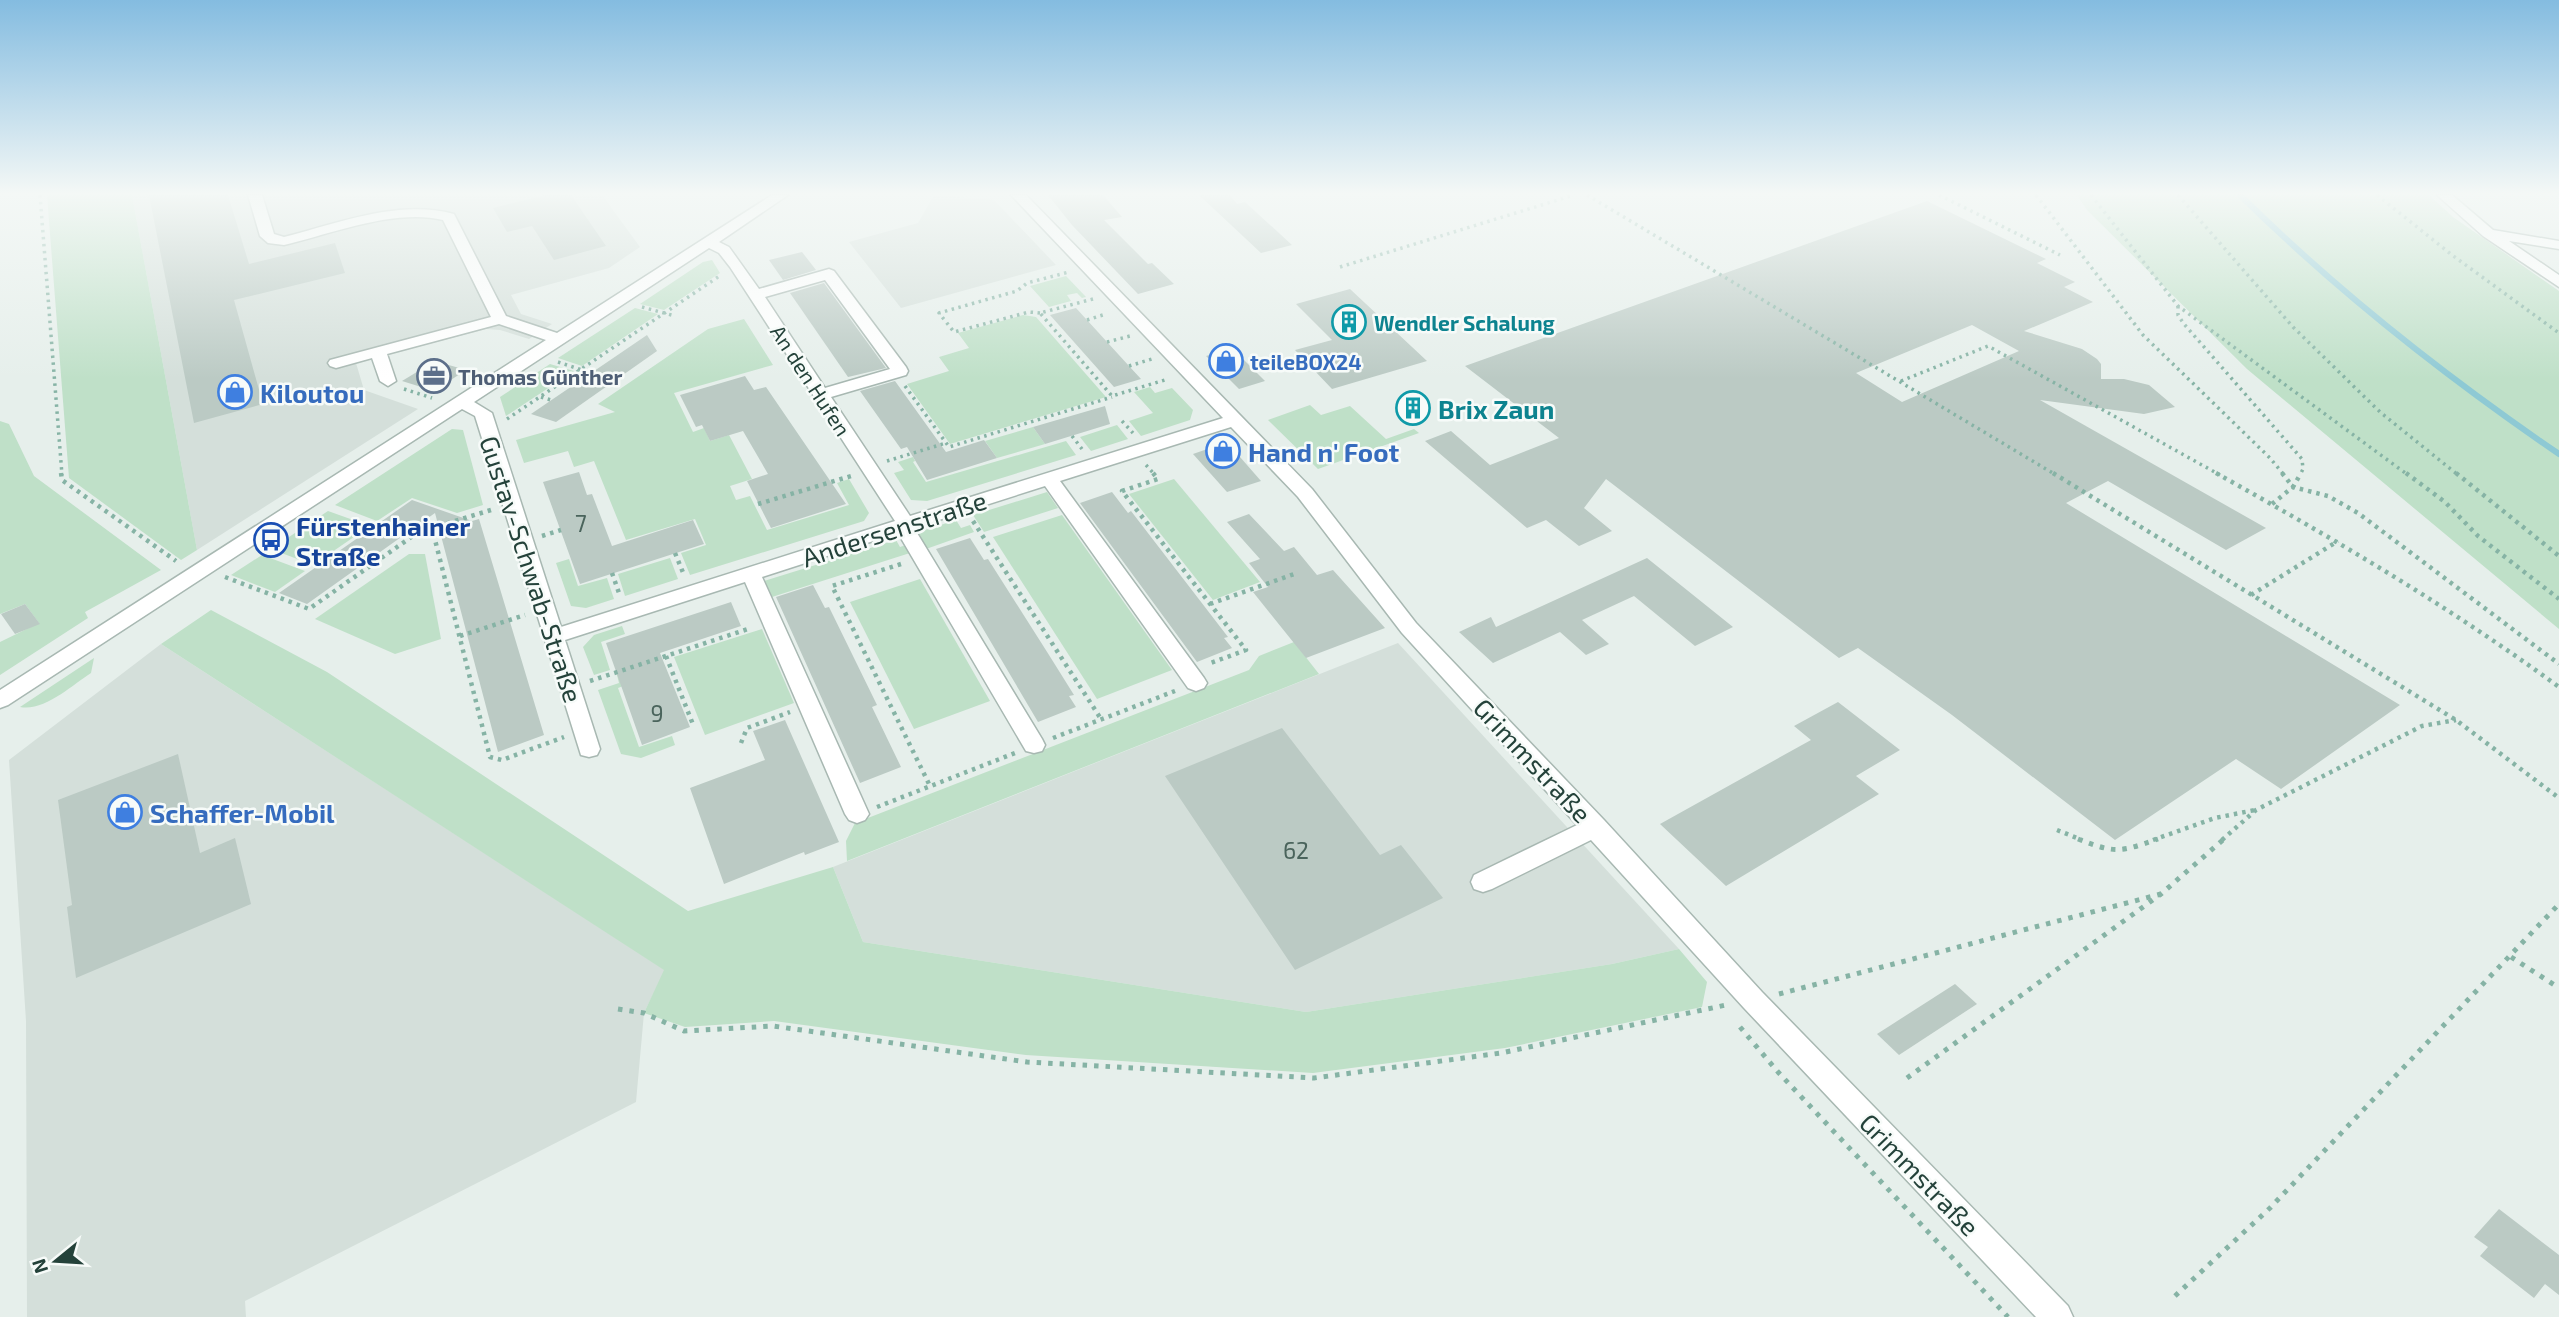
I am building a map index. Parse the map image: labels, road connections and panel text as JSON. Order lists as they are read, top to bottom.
{
  "streets": {
    "street": [
      "An den Hufen",
      "Andersenstraße",
      "Gustav-Schwab-Straße",
      "Grimmstraße"
    ]
  },
  "crossings": [
    ["An den Hufen", "Andersenstraße"],
    ["Andersenstraße", "Gustav-Schwab-Straße"],
    ["Andersenstraße", "Grimmstraße"]
  ],
  "places": {
    "building": ["Wendler Schalung", "Brix Zaun"],
    "shop": [
      "teileBOX24",
      "Kiloutou",
      "Hand n' Foot",
      "Schaffer-Mobil"
    ],
    "office": ["Thomas Günther"],
    "bus stop": ["Fürstenhainer Straße"]
  },
  "house_numbers": ["7", "9", "62"],
  "north": "left"
}
